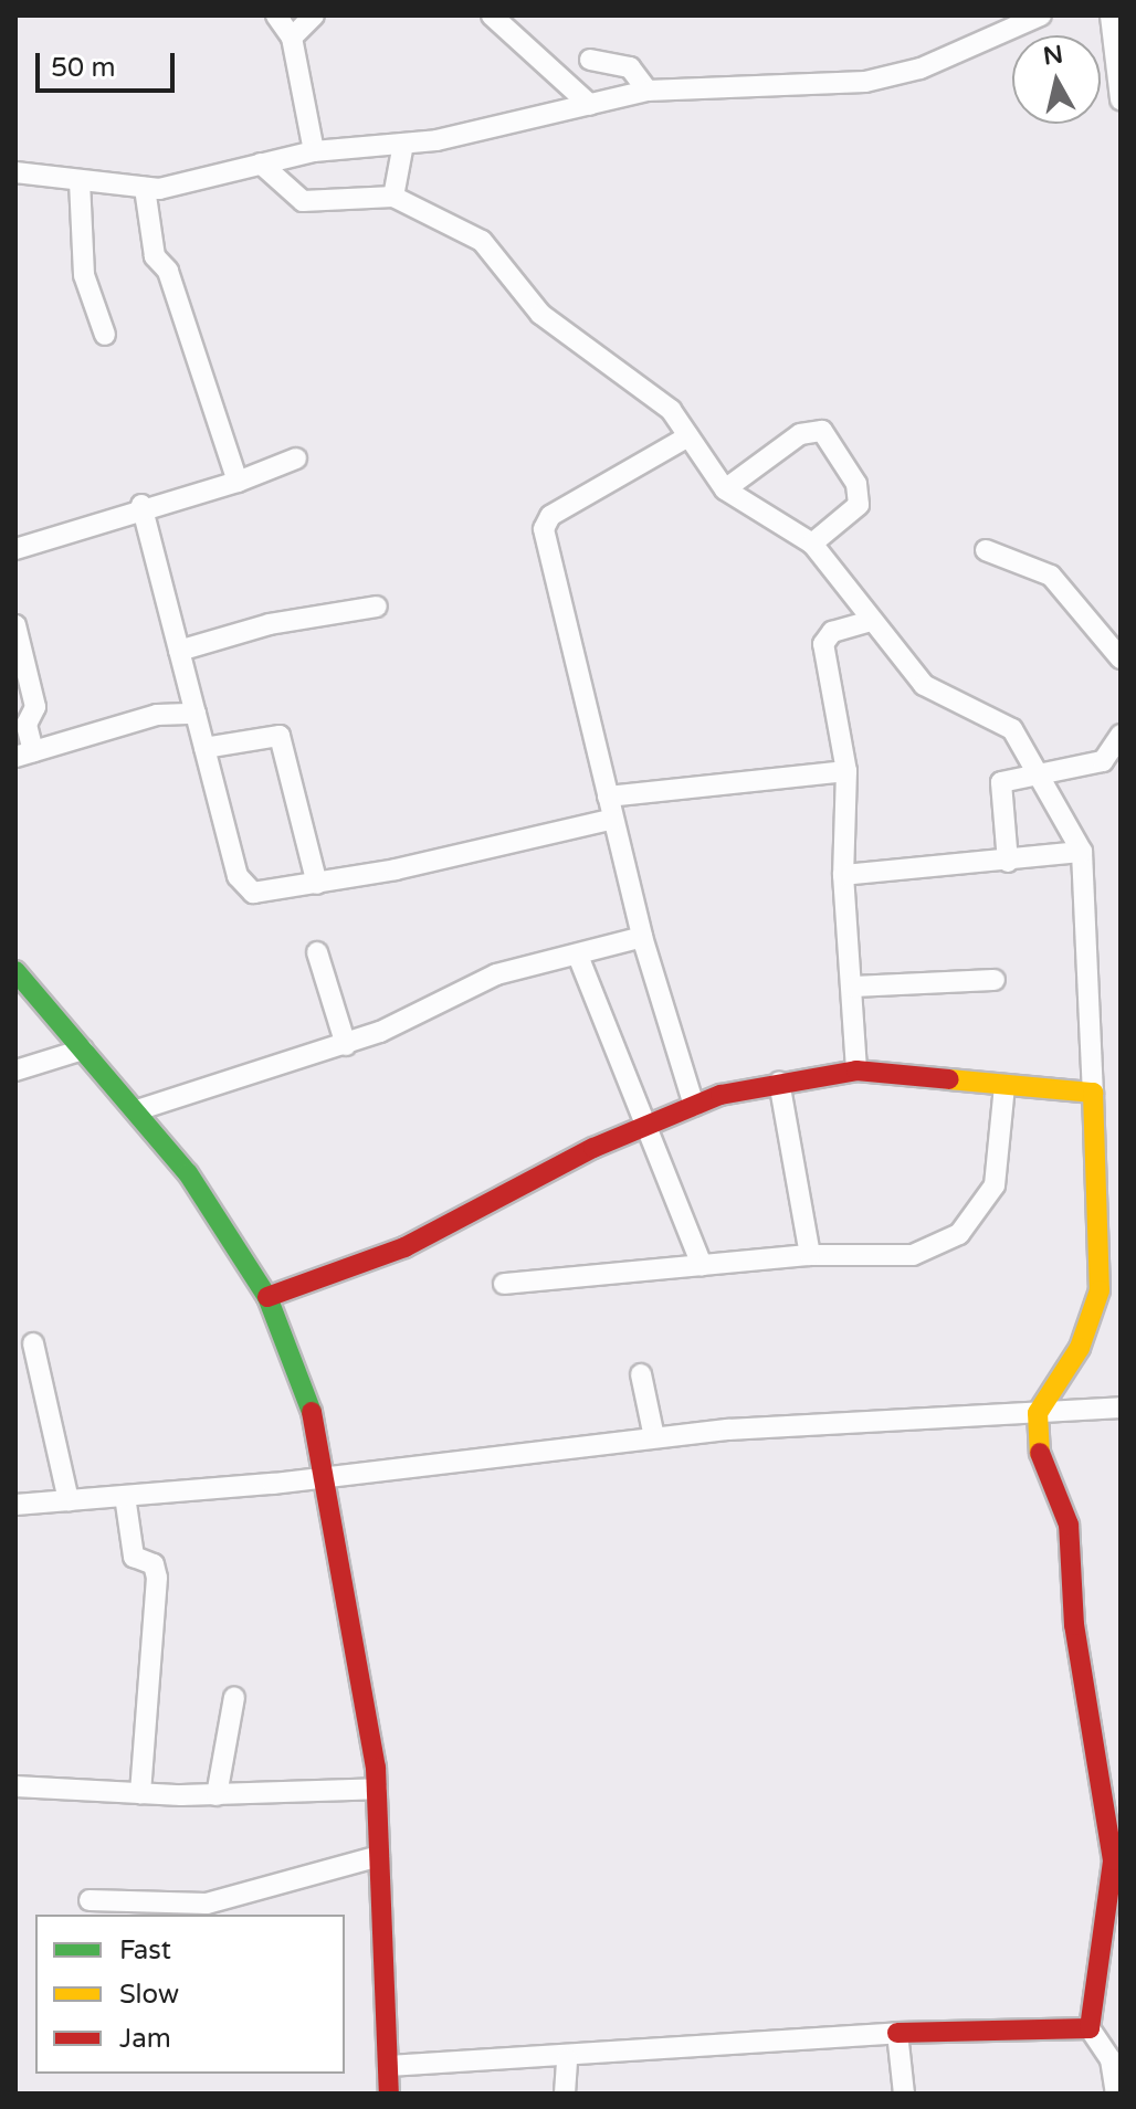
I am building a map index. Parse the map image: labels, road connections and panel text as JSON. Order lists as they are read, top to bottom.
{
  "legend": ["Fast", "Slow", "Jam"],
  "scale_bar": "50 m",
  "north": "top"
}
